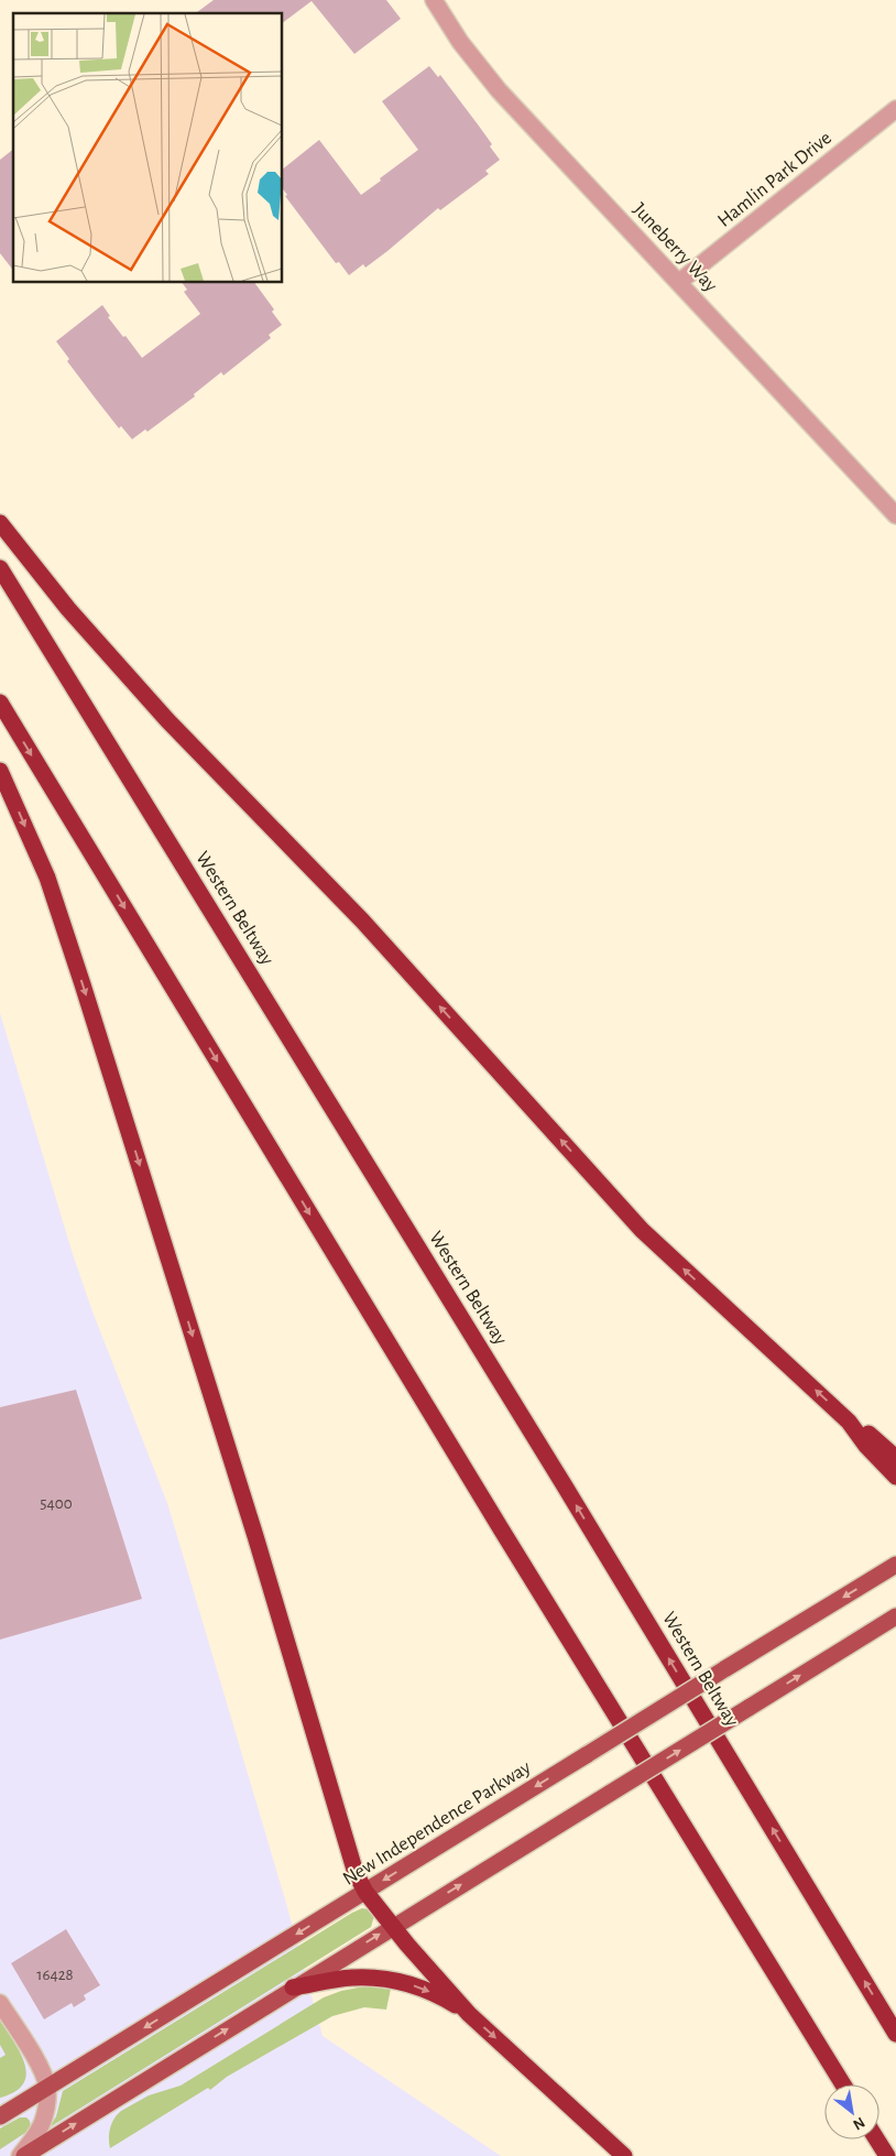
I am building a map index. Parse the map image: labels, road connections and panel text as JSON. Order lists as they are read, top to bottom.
{
  "streets": {
    "highway": ["Western Beltway"],
    "main road": ["New Independence Parkway"],
    "street": ["Hamlin Park Drive", "Juneberry Way"]
  },
  "crossings": [
    ["Hamlin Park Drive", "Juneberry Way"]
  ],
  "house_numbers": ["5400", "16428"],
  "north": "bottom right"
}
